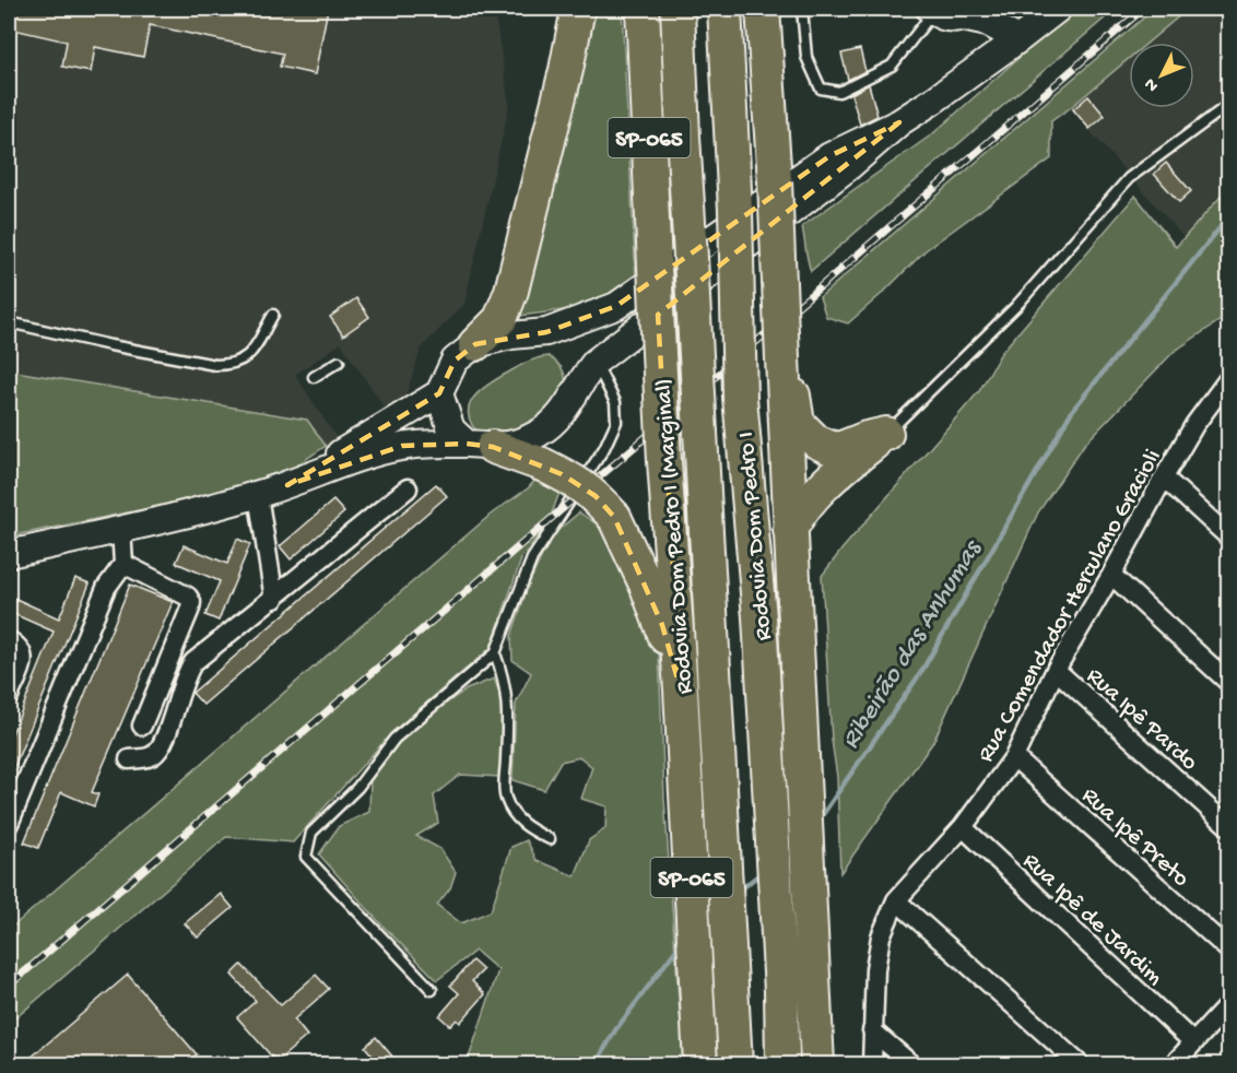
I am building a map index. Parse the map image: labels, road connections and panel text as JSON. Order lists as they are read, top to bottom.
{
  "streets": {
    "highway": ["SP-065", "Rodovia Dom Pedro I (Marginal)", "Rodovia Dom Pedro I"],
    "street": [
      "Rua Comendador Herculano Gracioli",
      "Rua Ipê Pardo",
      "Rua Ipê Preto",
      "Rua Ipê de Jardim"
    ]
  },
  "crossings": [
    ["Rua Comendador Herculano Gracioli", "Rua Ipê Pardo"],
    ["Rua Comendador Herculano Gracioli", "Rua Ipê Preto"],
    ["Rua Comendador Herculano Gracioli", "Rua Ipê de Jardim"]
  ],
  "water": ["Ribeirão das Anhumas"],
  "north": "bottom left"
}
